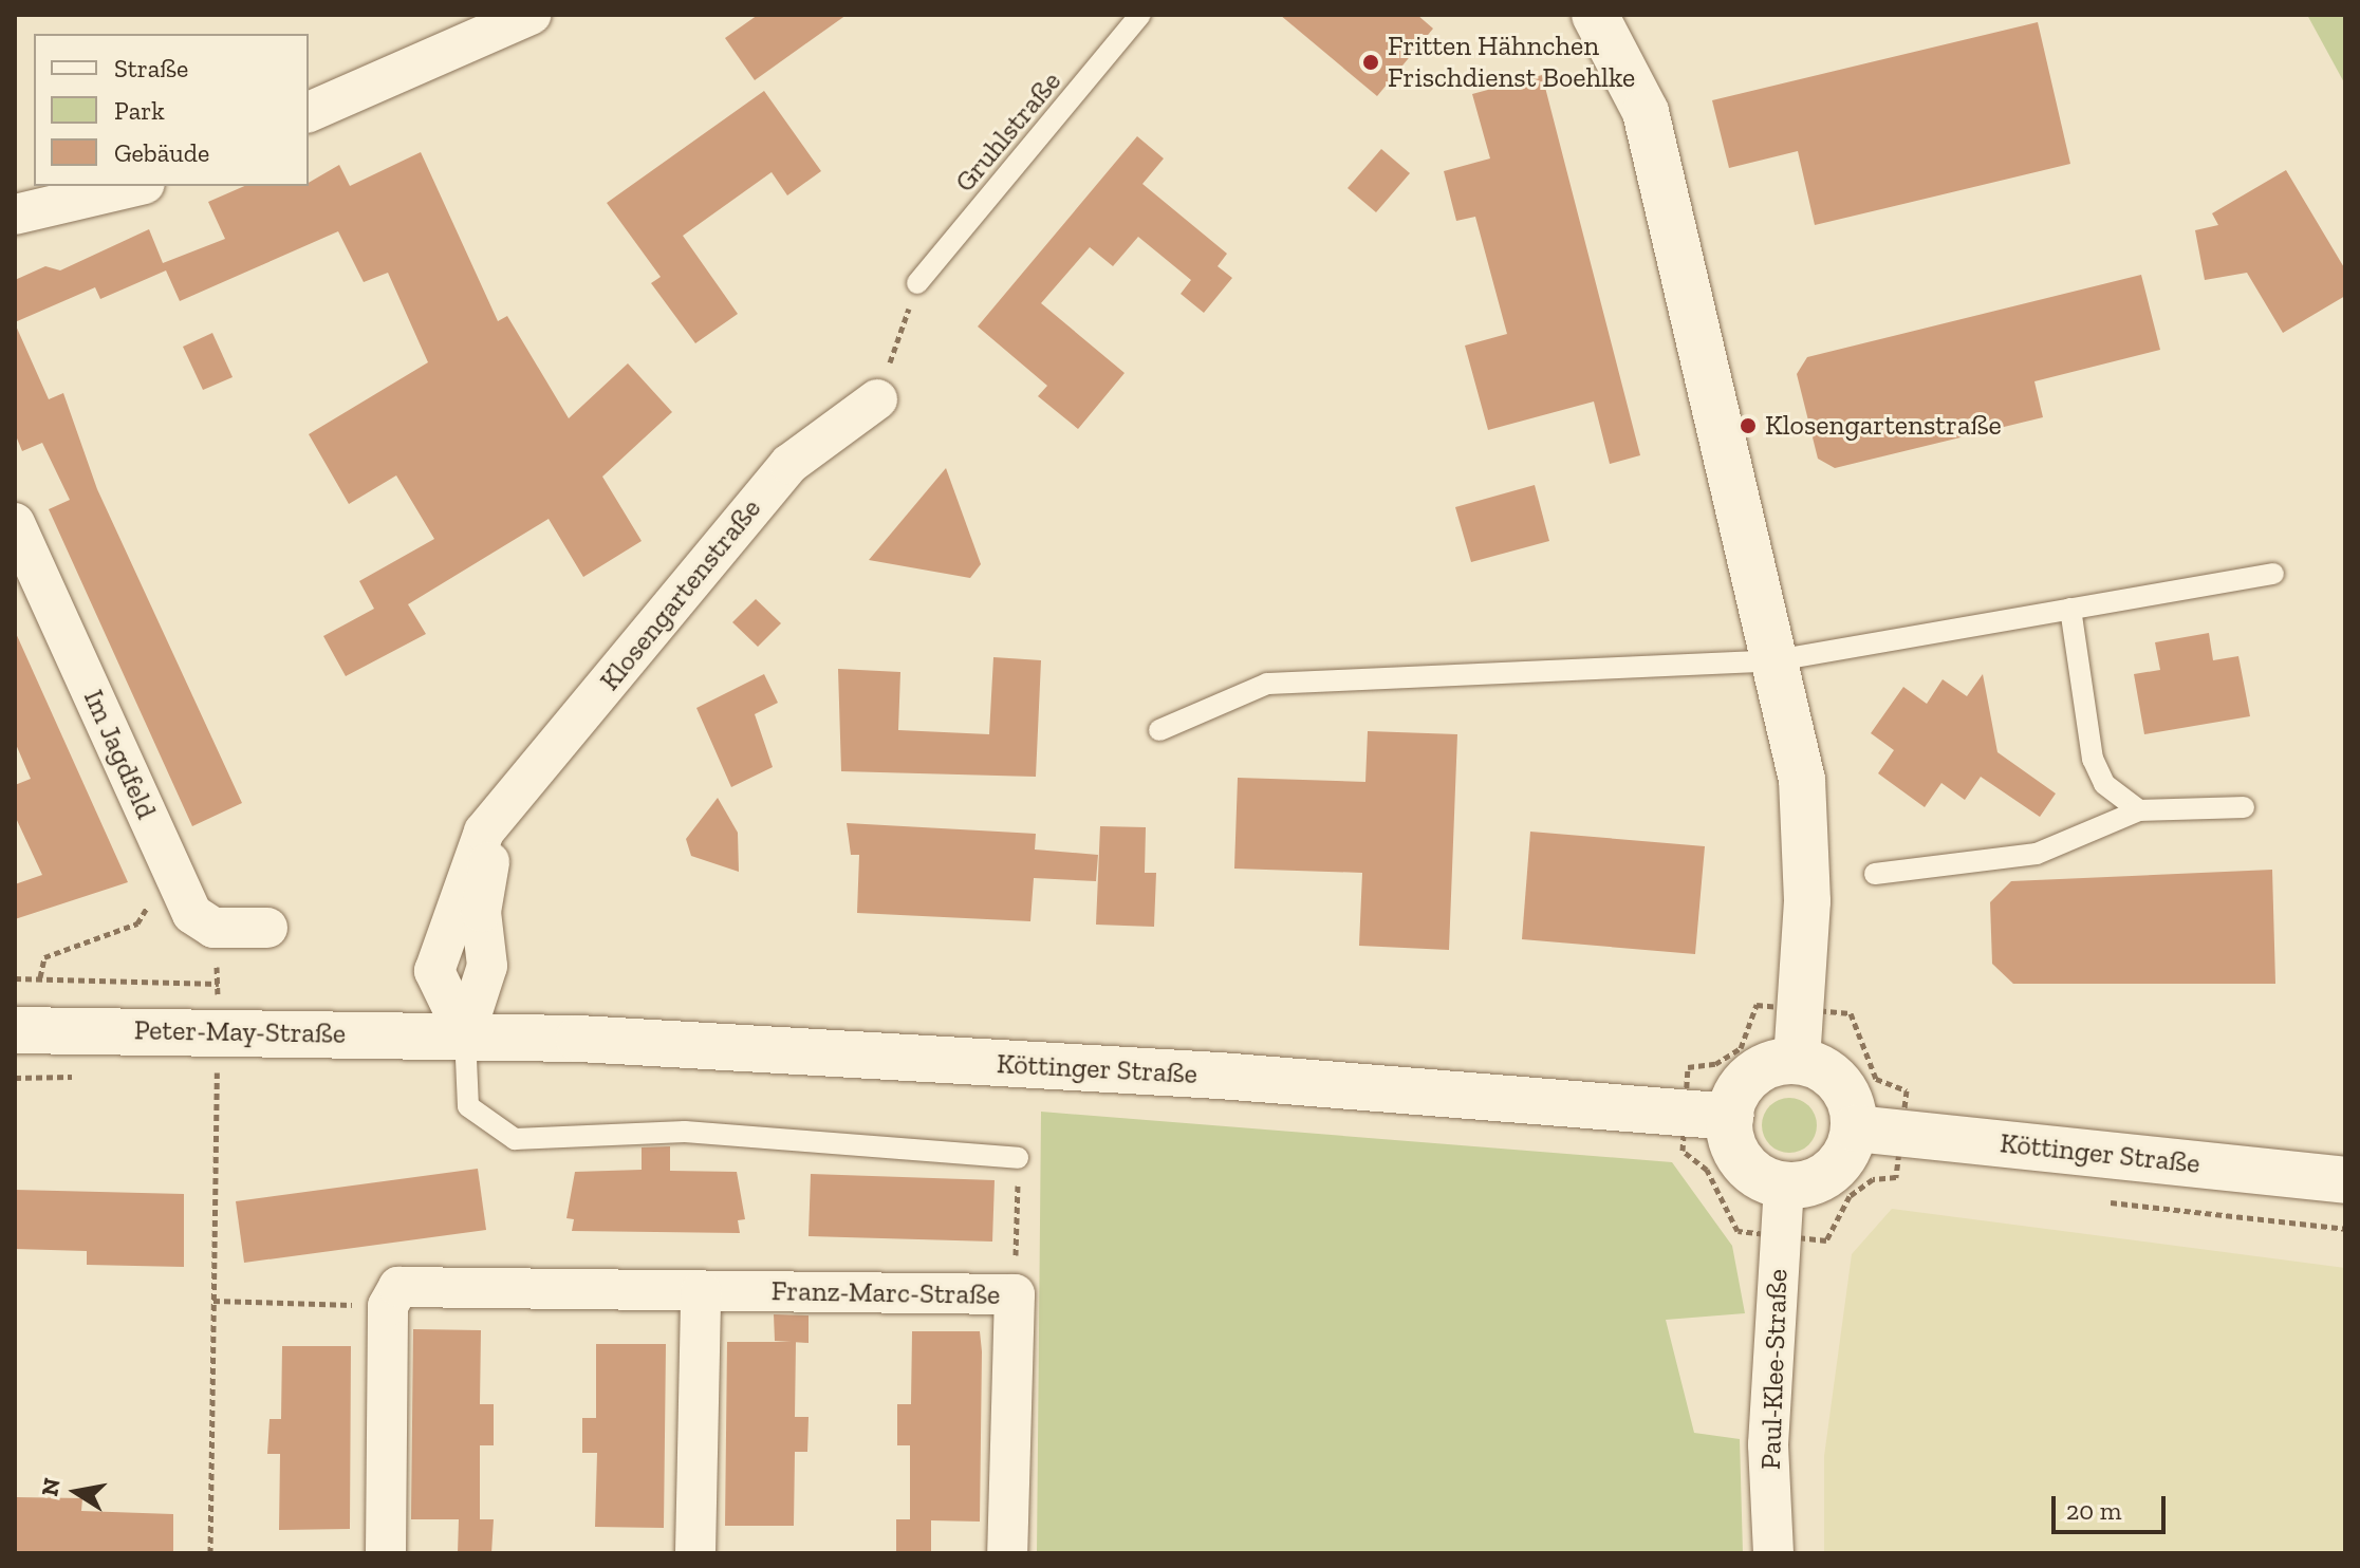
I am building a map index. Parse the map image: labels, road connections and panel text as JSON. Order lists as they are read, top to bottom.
{
  "streets": {
    "main road": ["Peter-May-Straße", "Köttinger Straße"],
    "street": [
      "Klosengartenstraße",
      "Im Jagdfeld",
      "Franz-Marc-Straße",
      "Paul-Klee-Straße"
    ],
    "lane": ["Gruhlstraße"]
  },
  "crossings": [
    ["Klosengartenstraße", "Peter-May-Straße"],
    ["Klosengartenstraße", "Köttinger Straße"],
    ["Peter-May-Straße", "Köttinger Straße"],
    ["Köttinger Straße", "Paul-Klee-Straße"]
  ],
  "places": ["Fritten Hähnchen Frischdienst Boehlke", "Klosengartenstraße"],
  "legend": ["Straße", "Park", "Gebäude"],
  "scale_bar": "20 m",
  "north": "left"
}
